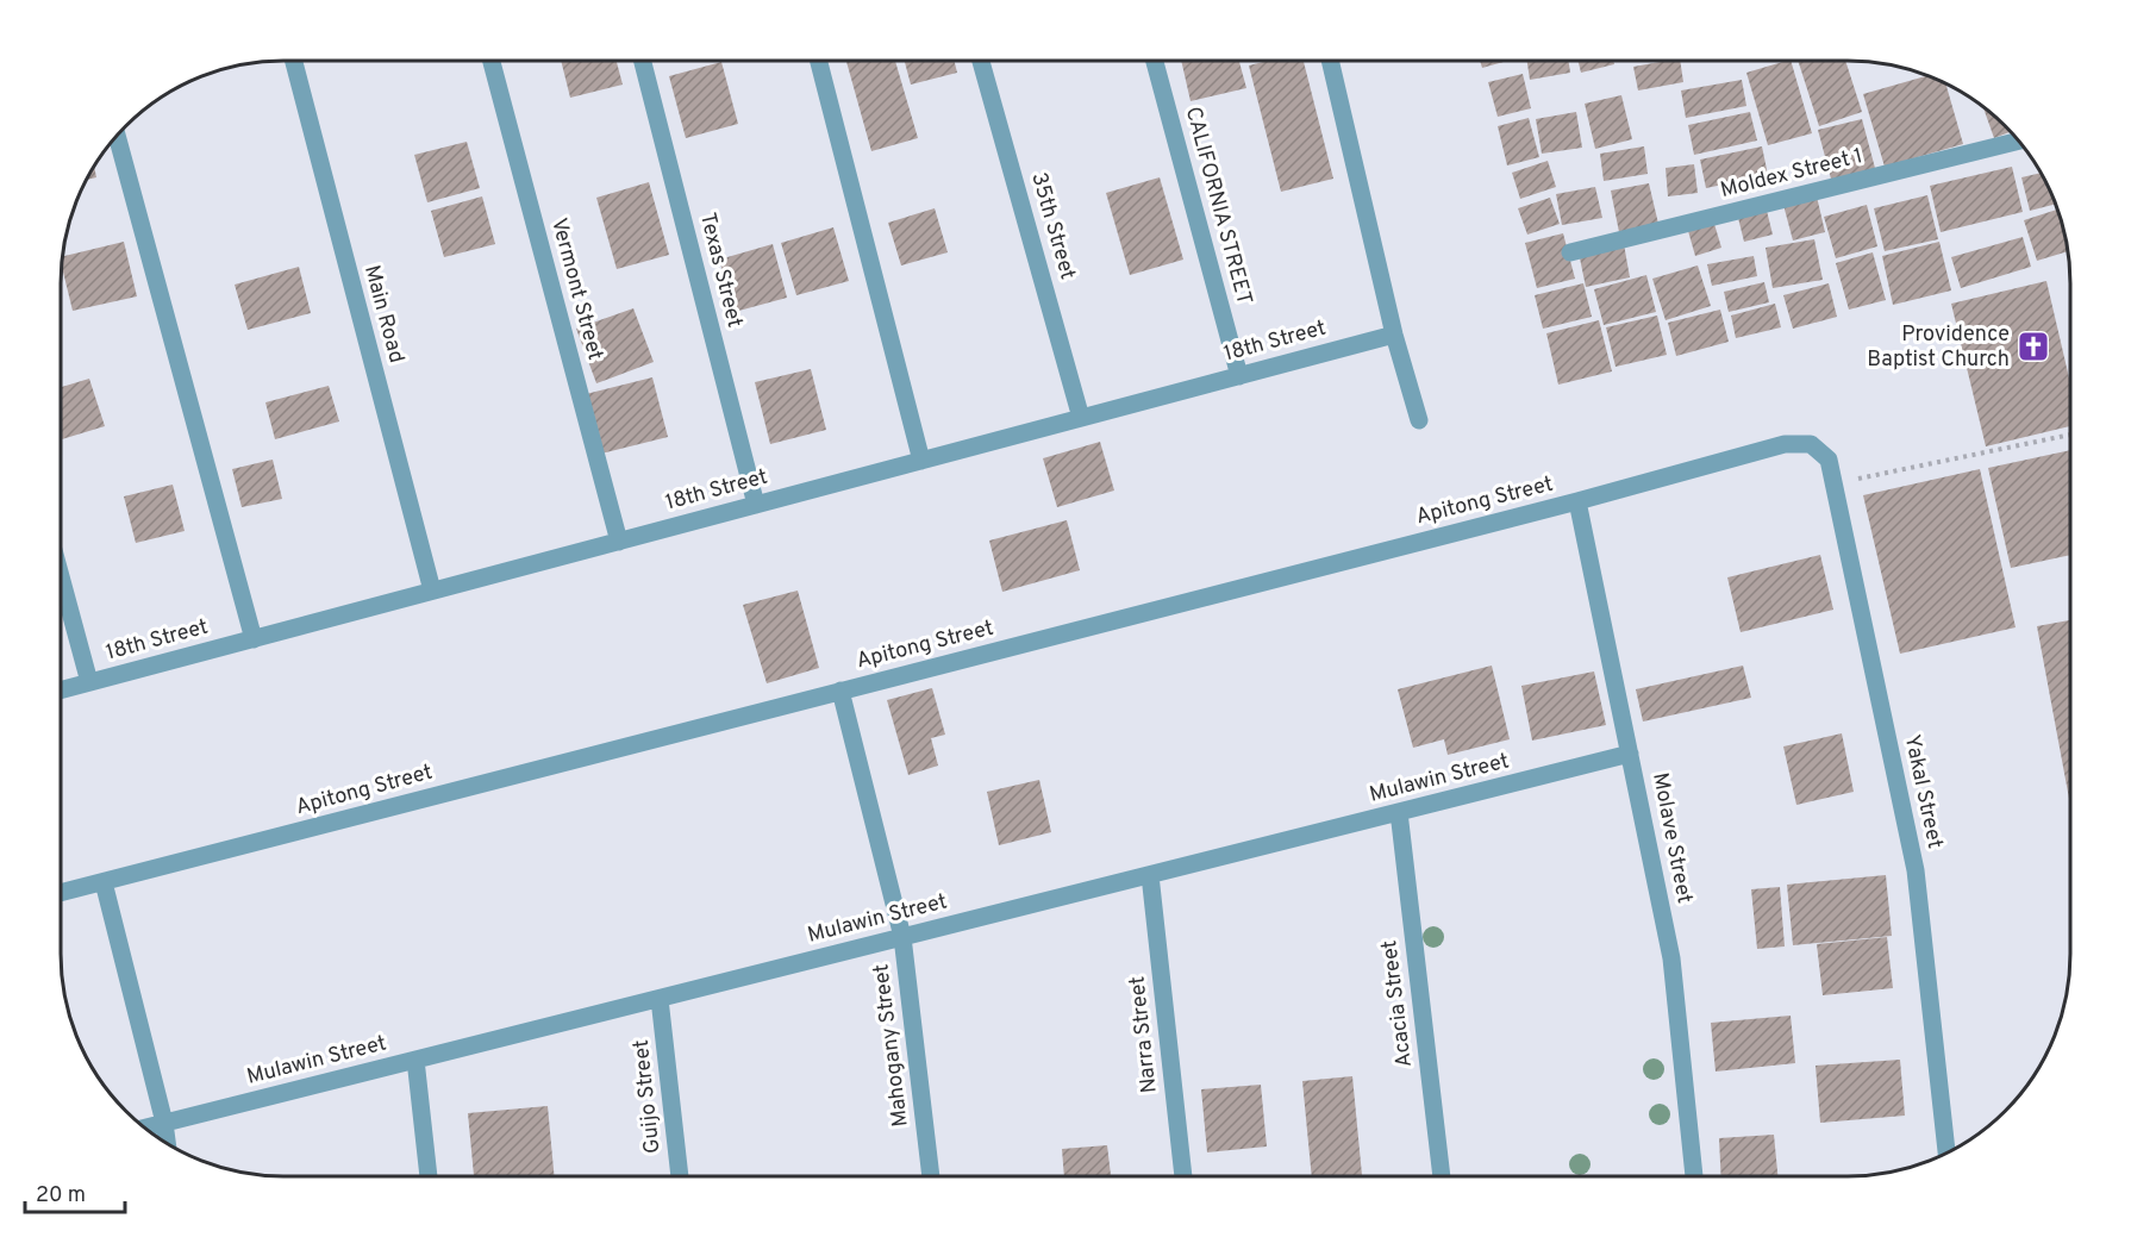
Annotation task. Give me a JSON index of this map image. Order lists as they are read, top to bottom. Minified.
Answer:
{"streets":{"street":["Moldex Street 1","CALIFORNIA STREET","35th Street","Texas Street","Vermont Street","Main Road","18th Street","Apitong Street","Mulawin Street","Yakal Street","Molave Street","Acacia Street","Narra Street","Mahogany Street","Guijo Street"]},"crossings":[["CALIFORNIA STREET","18th Street"],["35th Street","18th Street"],["Texas Street","18th Street"],["Vermont Street","18th Street"],["Main Road","18th Street"],["Apitong Street","Yakal Street"],["Apitong Street","Molave Street"],["Apitong Street","Mahogany Street"],["Mulawin Street","Molave Street"],["Mulawin Street","Acacia Street"],["Mulawin Street","Narra Street"],["Mulawin Street","Mahogany Street"],["Mulawin Street","Guijo Street"]],"places":{"church":["Providence Baptist Church"]},"scale_bar":"20 m"}
